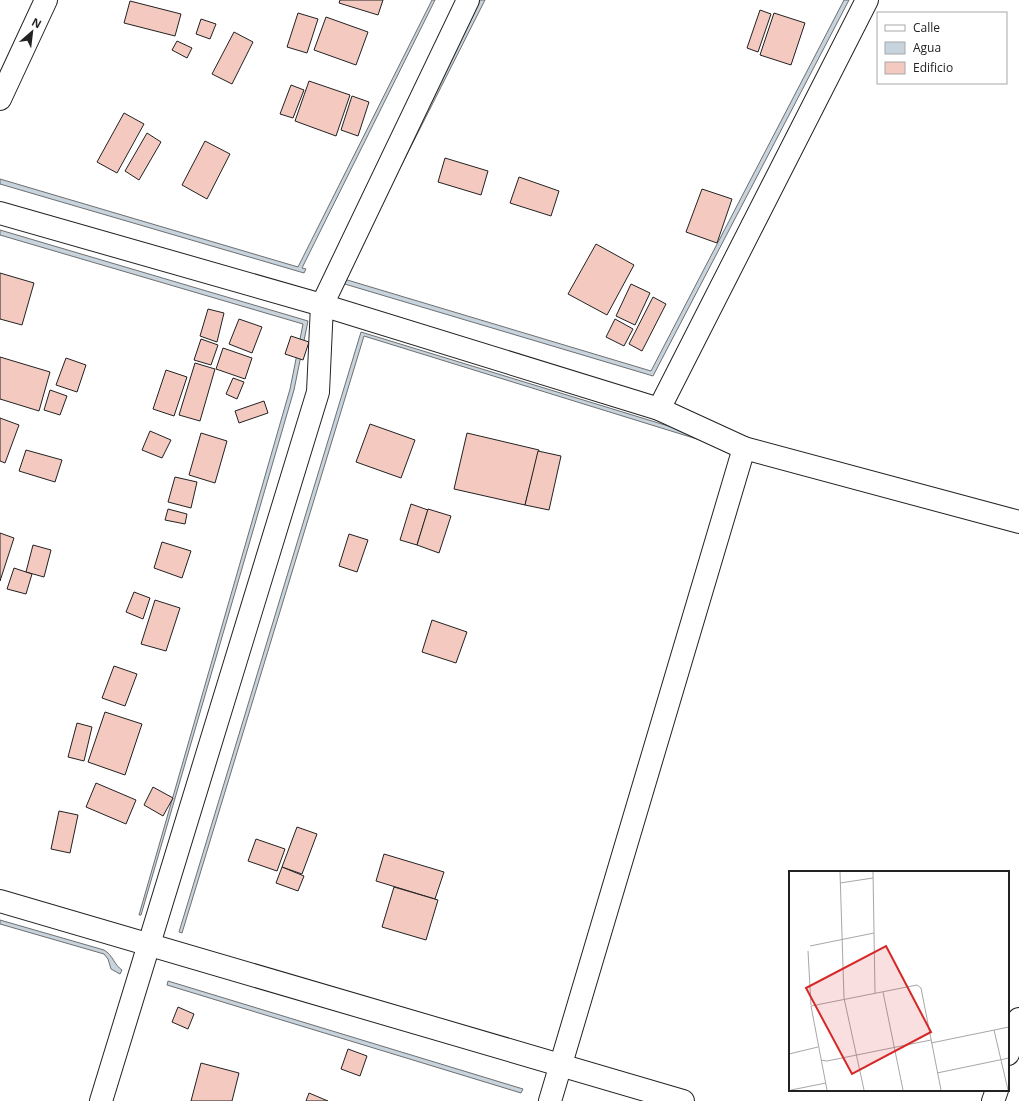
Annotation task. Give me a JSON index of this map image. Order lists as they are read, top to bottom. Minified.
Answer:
{"legend":["Calle","Agua","Edificio"],"north":"top right"}
